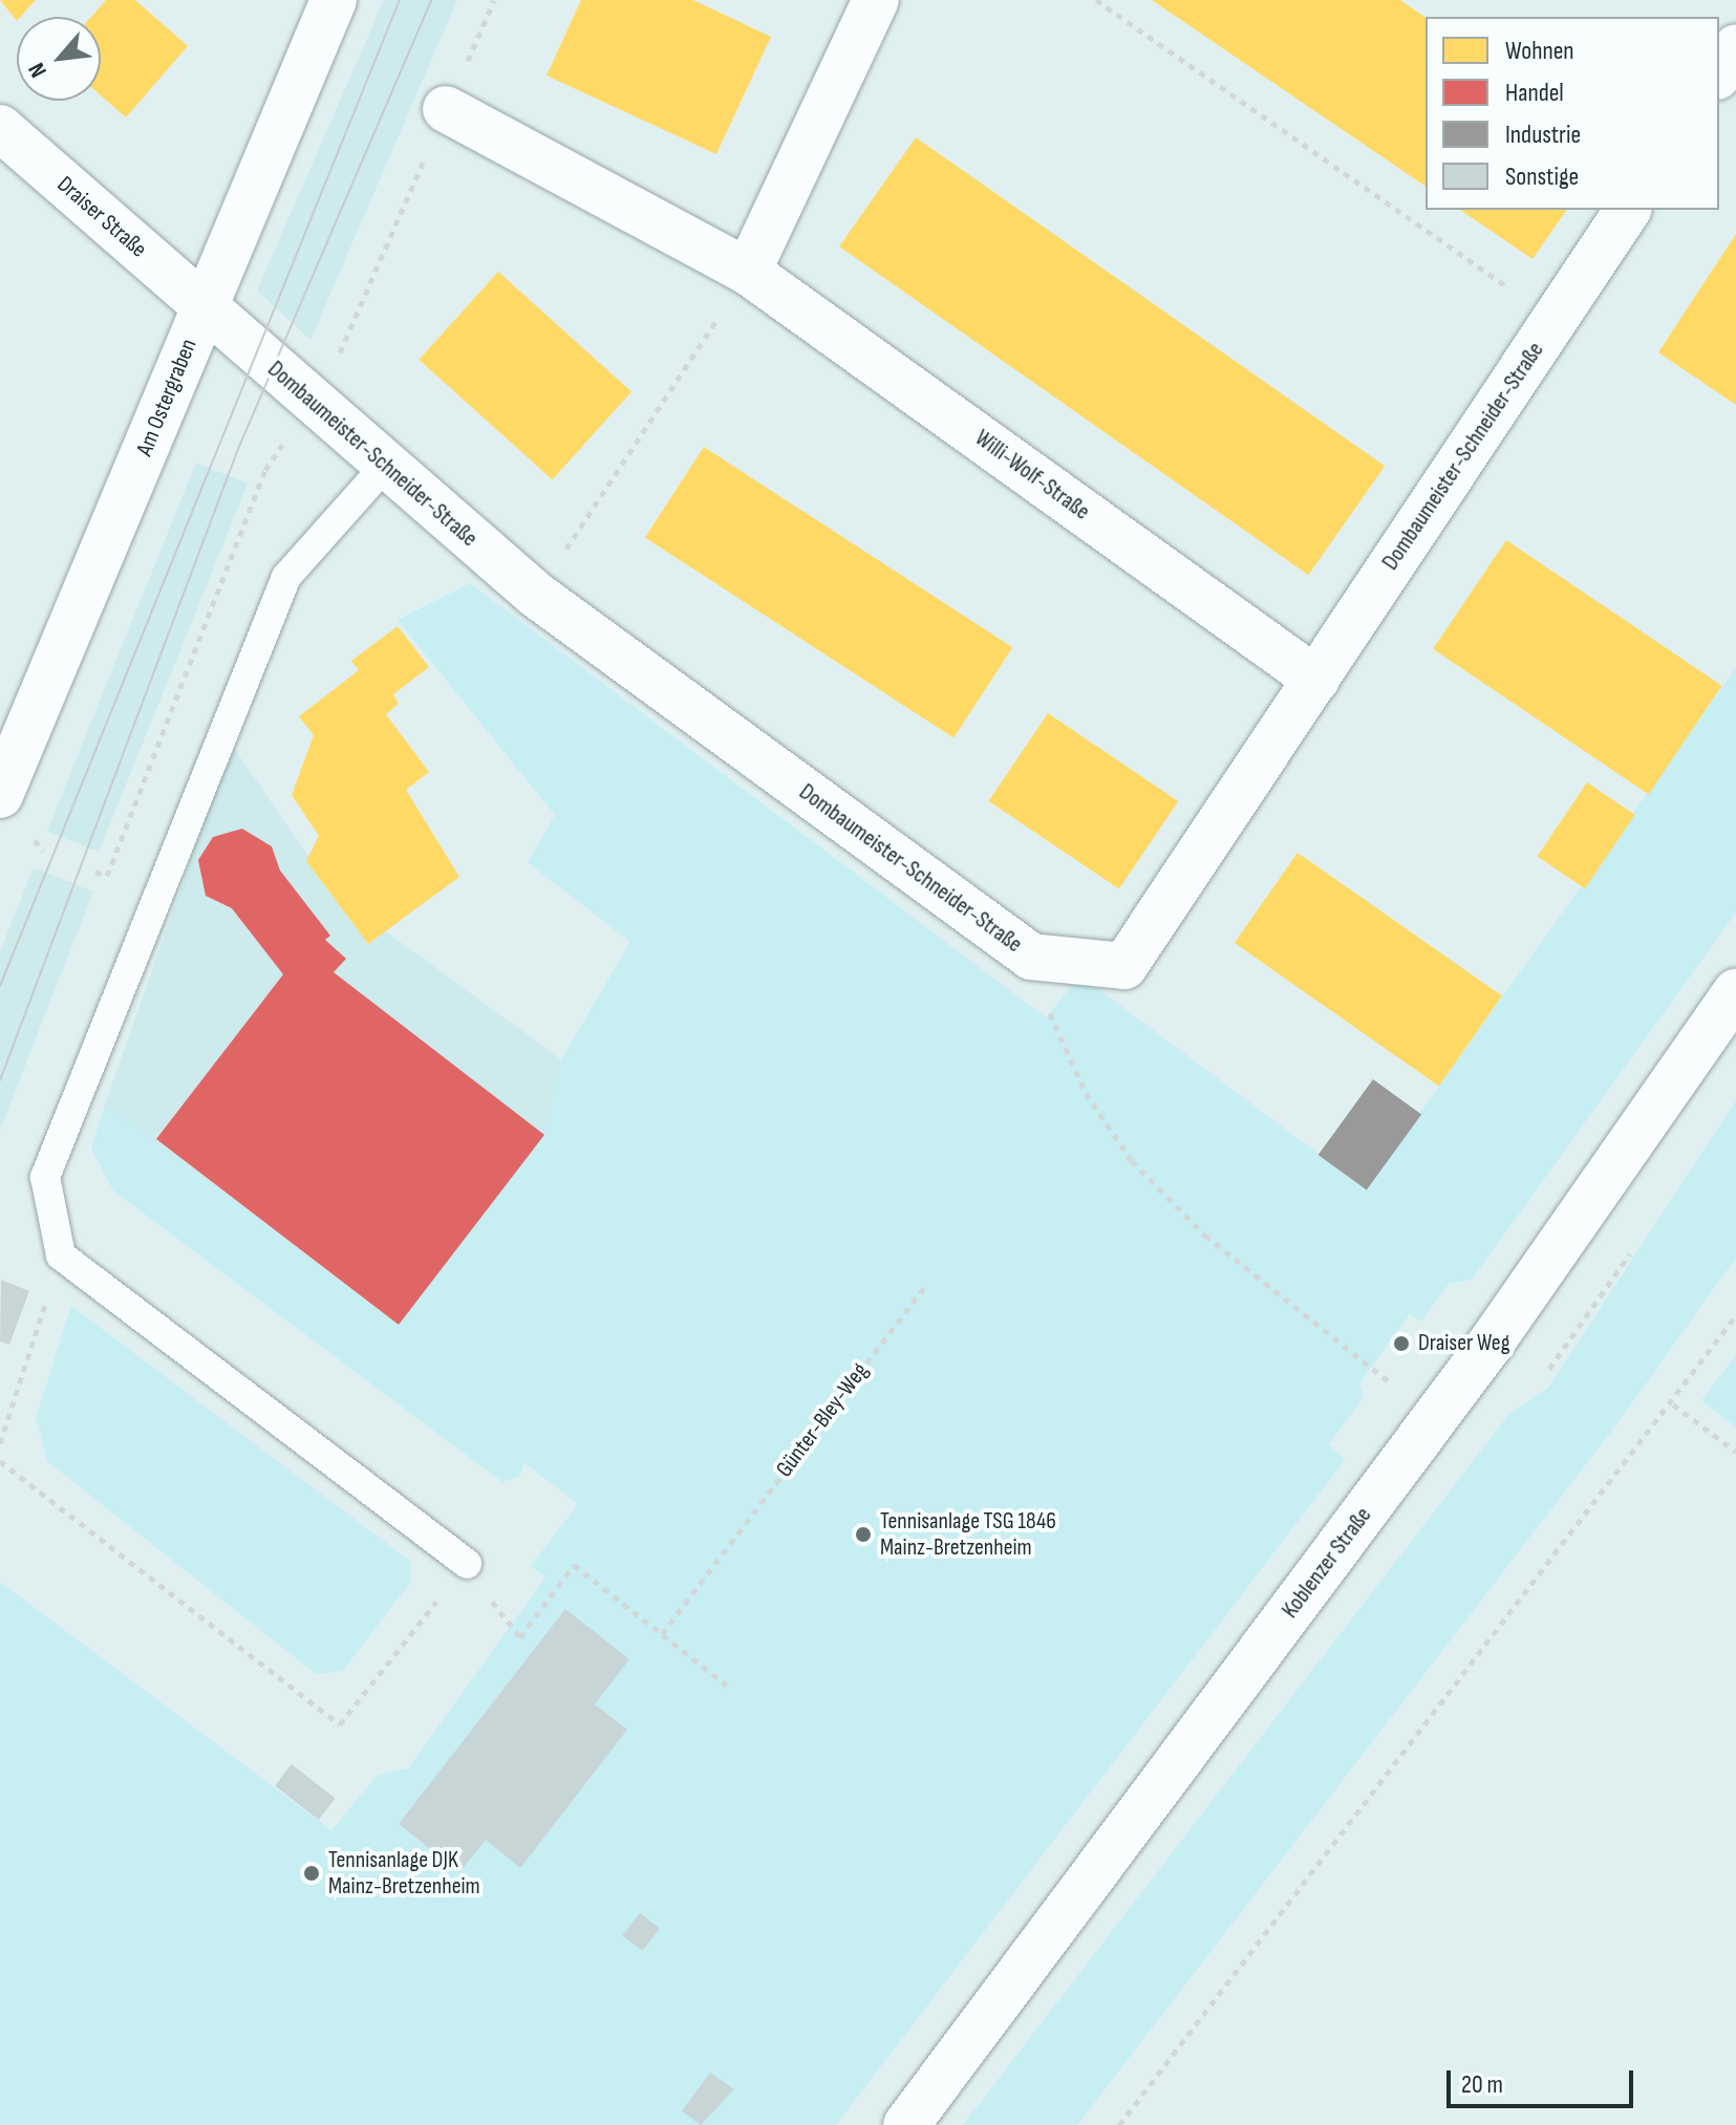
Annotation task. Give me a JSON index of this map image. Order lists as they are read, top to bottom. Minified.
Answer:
{"streets":{"street":["Draiser Straße","Am Ostergraben","Dombaumeister-Schneider-Straße","Willi-Wolf-Straße","Koblenzer Straße"],"path":["Günter-Bley-Weg"]},"crossings":[["Draiser Straße","Am Ostergraben"],["Draiser Straße","Dombaumeister-Schneider-Straße"],["Am Ostergraben","Dombaumeister-Schneider-Straße"],["Dombaumeister-Schneider-Straße","Willi-Wolf-Straße"]],"places":["Draiser Weg","Tennisanlage TSG 1846 Mainz-Bretzenheim","Tennisanlage DJK Mainz-Bretzenheim"],"legend":["Wohnen","Handel","Industrie","Sonstige"],"scale_bar":"20 m","north":"bottom left"}
